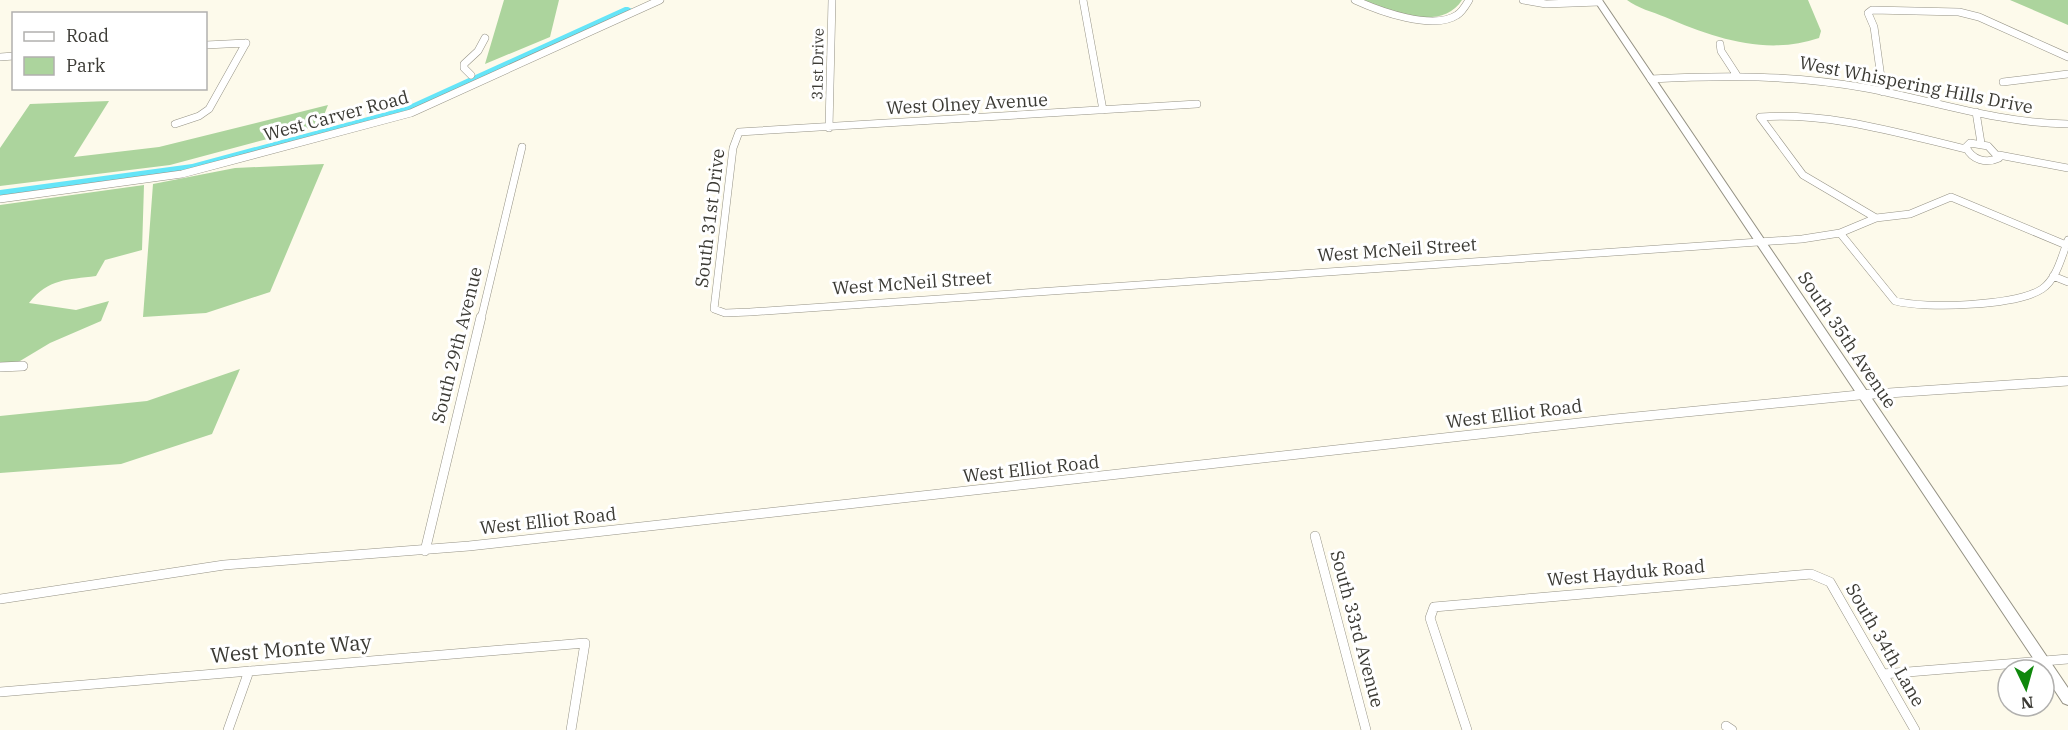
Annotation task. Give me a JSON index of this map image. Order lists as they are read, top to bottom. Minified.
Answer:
{"streets":{"street":["31st Drive","West Whispering Hills Drive","West Olney Avenue","West Carver Road","South 31st Drive","West McNeil Street","South 35th Avenue","South 29th Avenue","West Elliot Road","West Hayduk Road","South 33rd Avenue","South 34th Lane","West Monte Way"]},"crossings":[["31st Drive","West Olney Avenue"],["West Whispering Hills Drive","South 35th Avenue"],["West Olney Avenue","South 31st Drive"],["South 31st Drive","West McNeil Street"],["West McNeil Street","South 35th Avenue"],["South 35th Avenue","West Elliot Road"],["South 29th Avenue","West Elliot Road"],["West Hayduk Road","South 34th Lane"]],"legend":["Road","Park"],"north":"bottom"}
